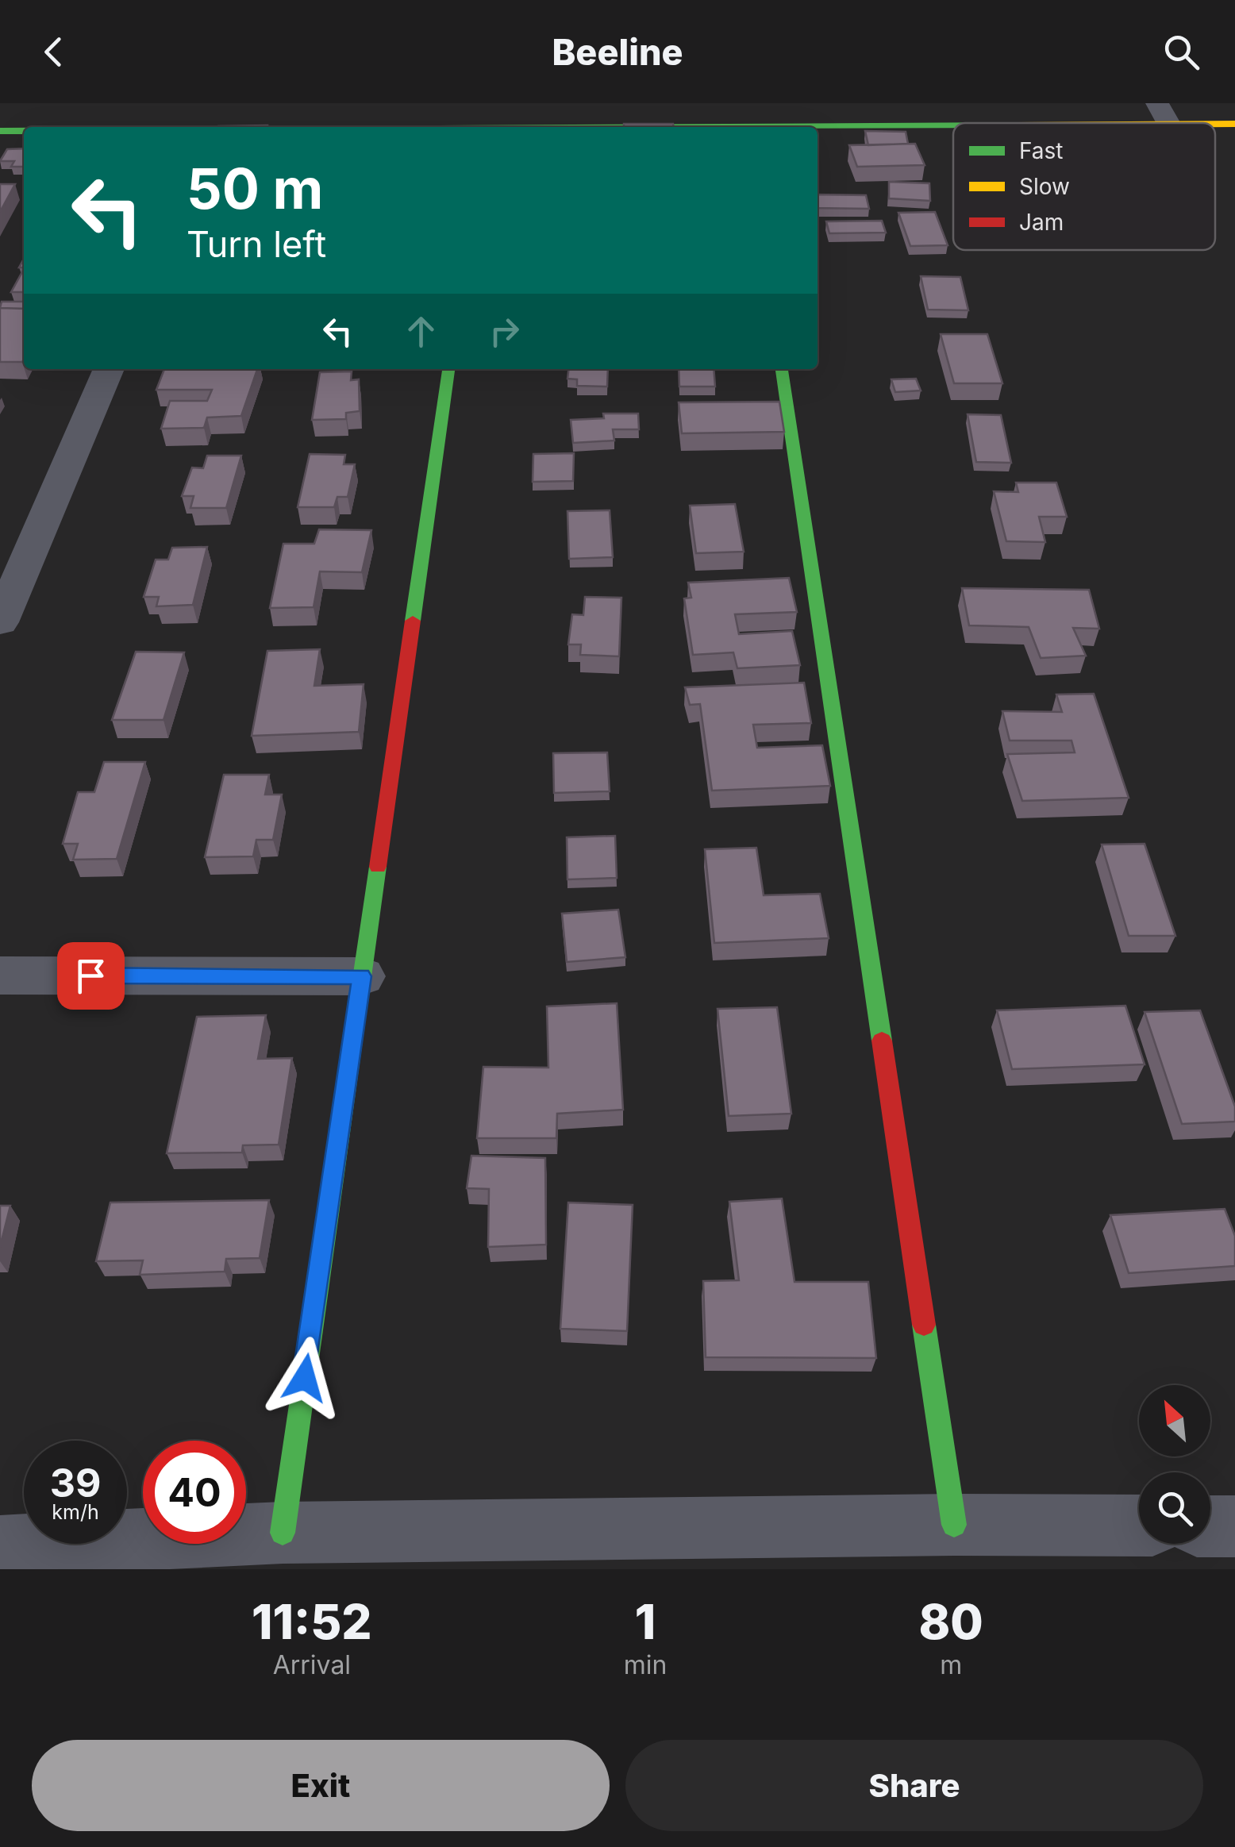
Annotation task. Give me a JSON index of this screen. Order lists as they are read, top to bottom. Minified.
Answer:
{"legend":["Fast","Slow","Jam"],"north":"top left","page":{"header":"Beeline","turn":["50 m","Turn left"],"speed":"39 km/h","limit":"40","eta":["11:52","Arrival","1","min","80","m"],"buttons":["Exit","Share"]}}
